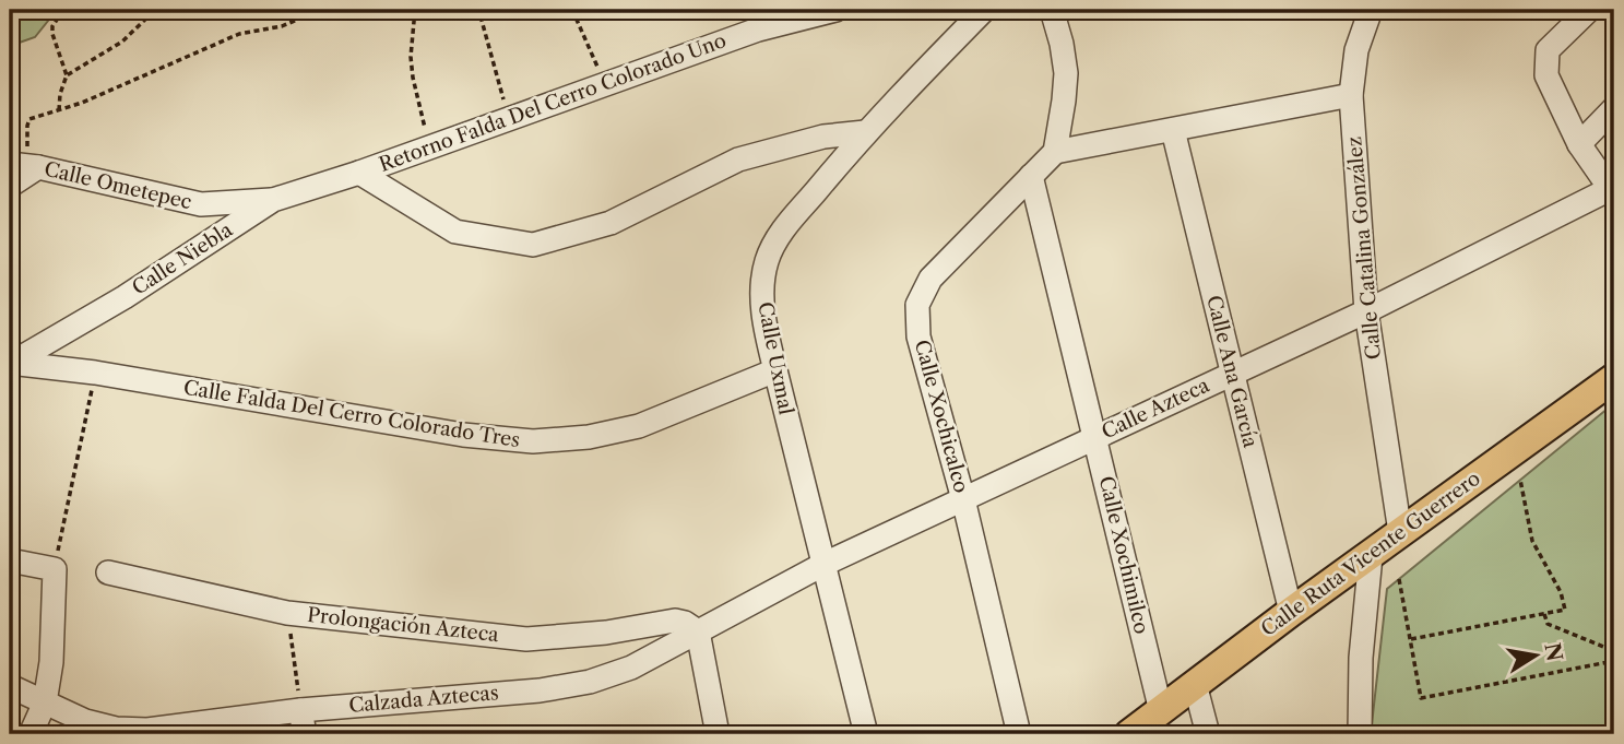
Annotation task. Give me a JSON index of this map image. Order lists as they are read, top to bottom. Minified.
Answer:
{"streets":{"main road":["Calle Ruta Vicente Guerrero"],"street":["Retorno Falda Del Cerro Colorado Uno","Calle Ometepec","Calle Catalina González","Calle Niebla","Calle Uxmal","Calle Ana García","Calle Azteca","Calle Falda Del Cerro Colorado Tres","Calle Xochicalco","Calle Xochimilco","Prolongación Azteca","Calzada Aztecas"]},"crossings":[["Retorno Falda Del Cerro Colorado Uno","Calle Niebla"],["Calle Ometepec","Calle Niebla"],["Calle Catalina González","Calle Azteca"],["Calle Catalina González","Calle Ruta Vicente Guerrero"],["Calle Niebla","Calle Falda Del Cerro Colorado Tres"],["Calle Uxmal","Calle Azteca"],["Calle Uxmal","Calle Falda Del Cerro Colorado Tres"],["Calle Ana García","Calle Azteca"],["Calle Ana García","Calle Ruta Vicente Guerrero"],["Calle Azteca","Calle Xochicalco"],["Calle Azteca","Calle Xochimilco"],["Calle Azteca","Prolongación Azteca"],["Calle Azteca","Calzada Aztecas"],["Calle Xochicalco","Calle Xochimilco"],["Calle Ruta Vicente Guerrero","Calle Xochimilco"],["Prolongación Azteca","Calzada Aztecas"]],"north":"right"}
